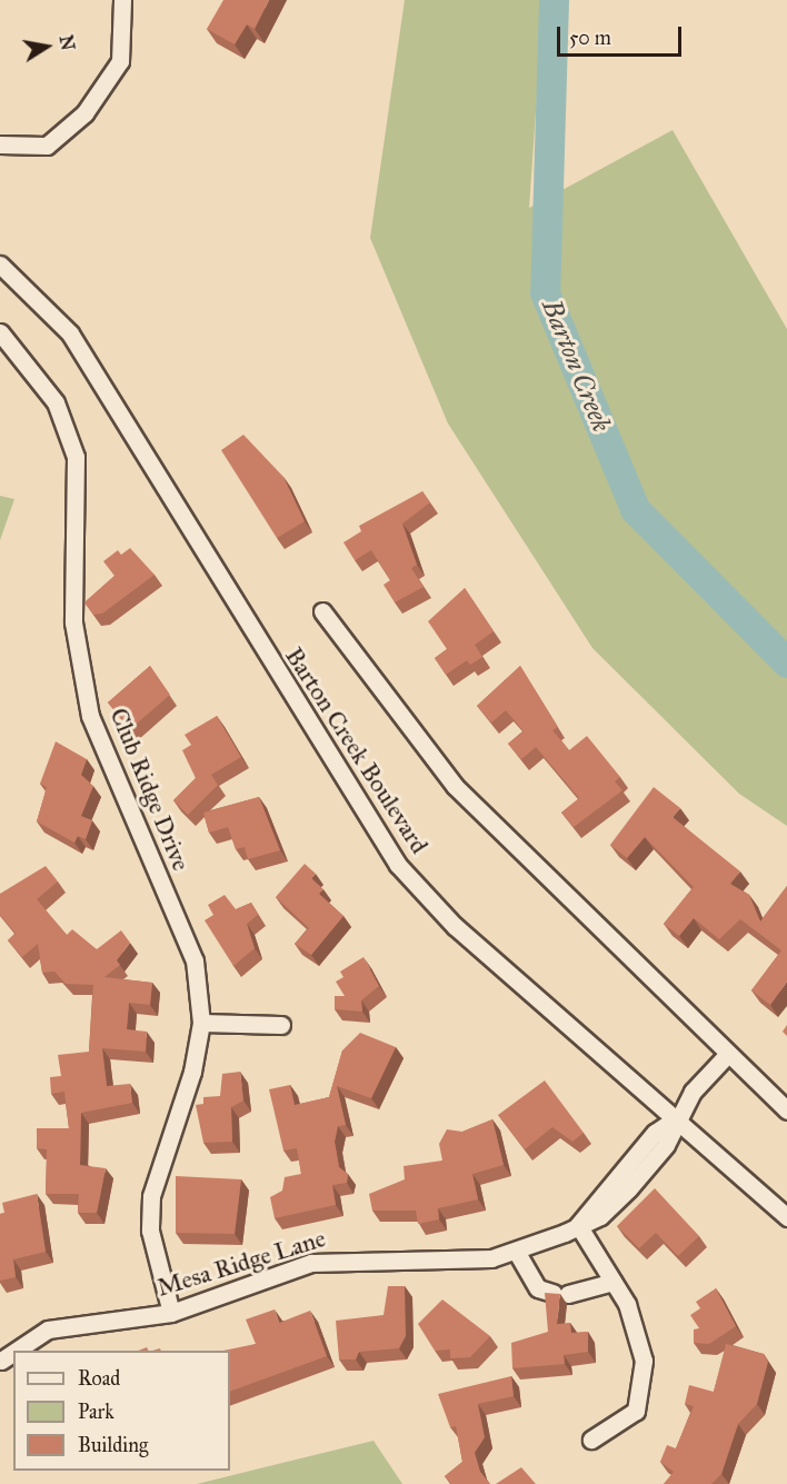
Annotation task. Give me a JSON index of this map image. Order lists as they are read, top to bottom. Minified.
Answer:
{"streets":{"street":["Barton Creek Boulevard","Club Ridge Drive","Mesa Ridge Lane"]},"crossings":[["Barton Creek Boulevard","Mesa Ridge Lane"],["Club Ridge Drive","Mesa Ridge Lane"]],"water":["Barton Creek"],"legend":["Road","Park","Building"],"scale_bar":"50 m","north":"right"}
